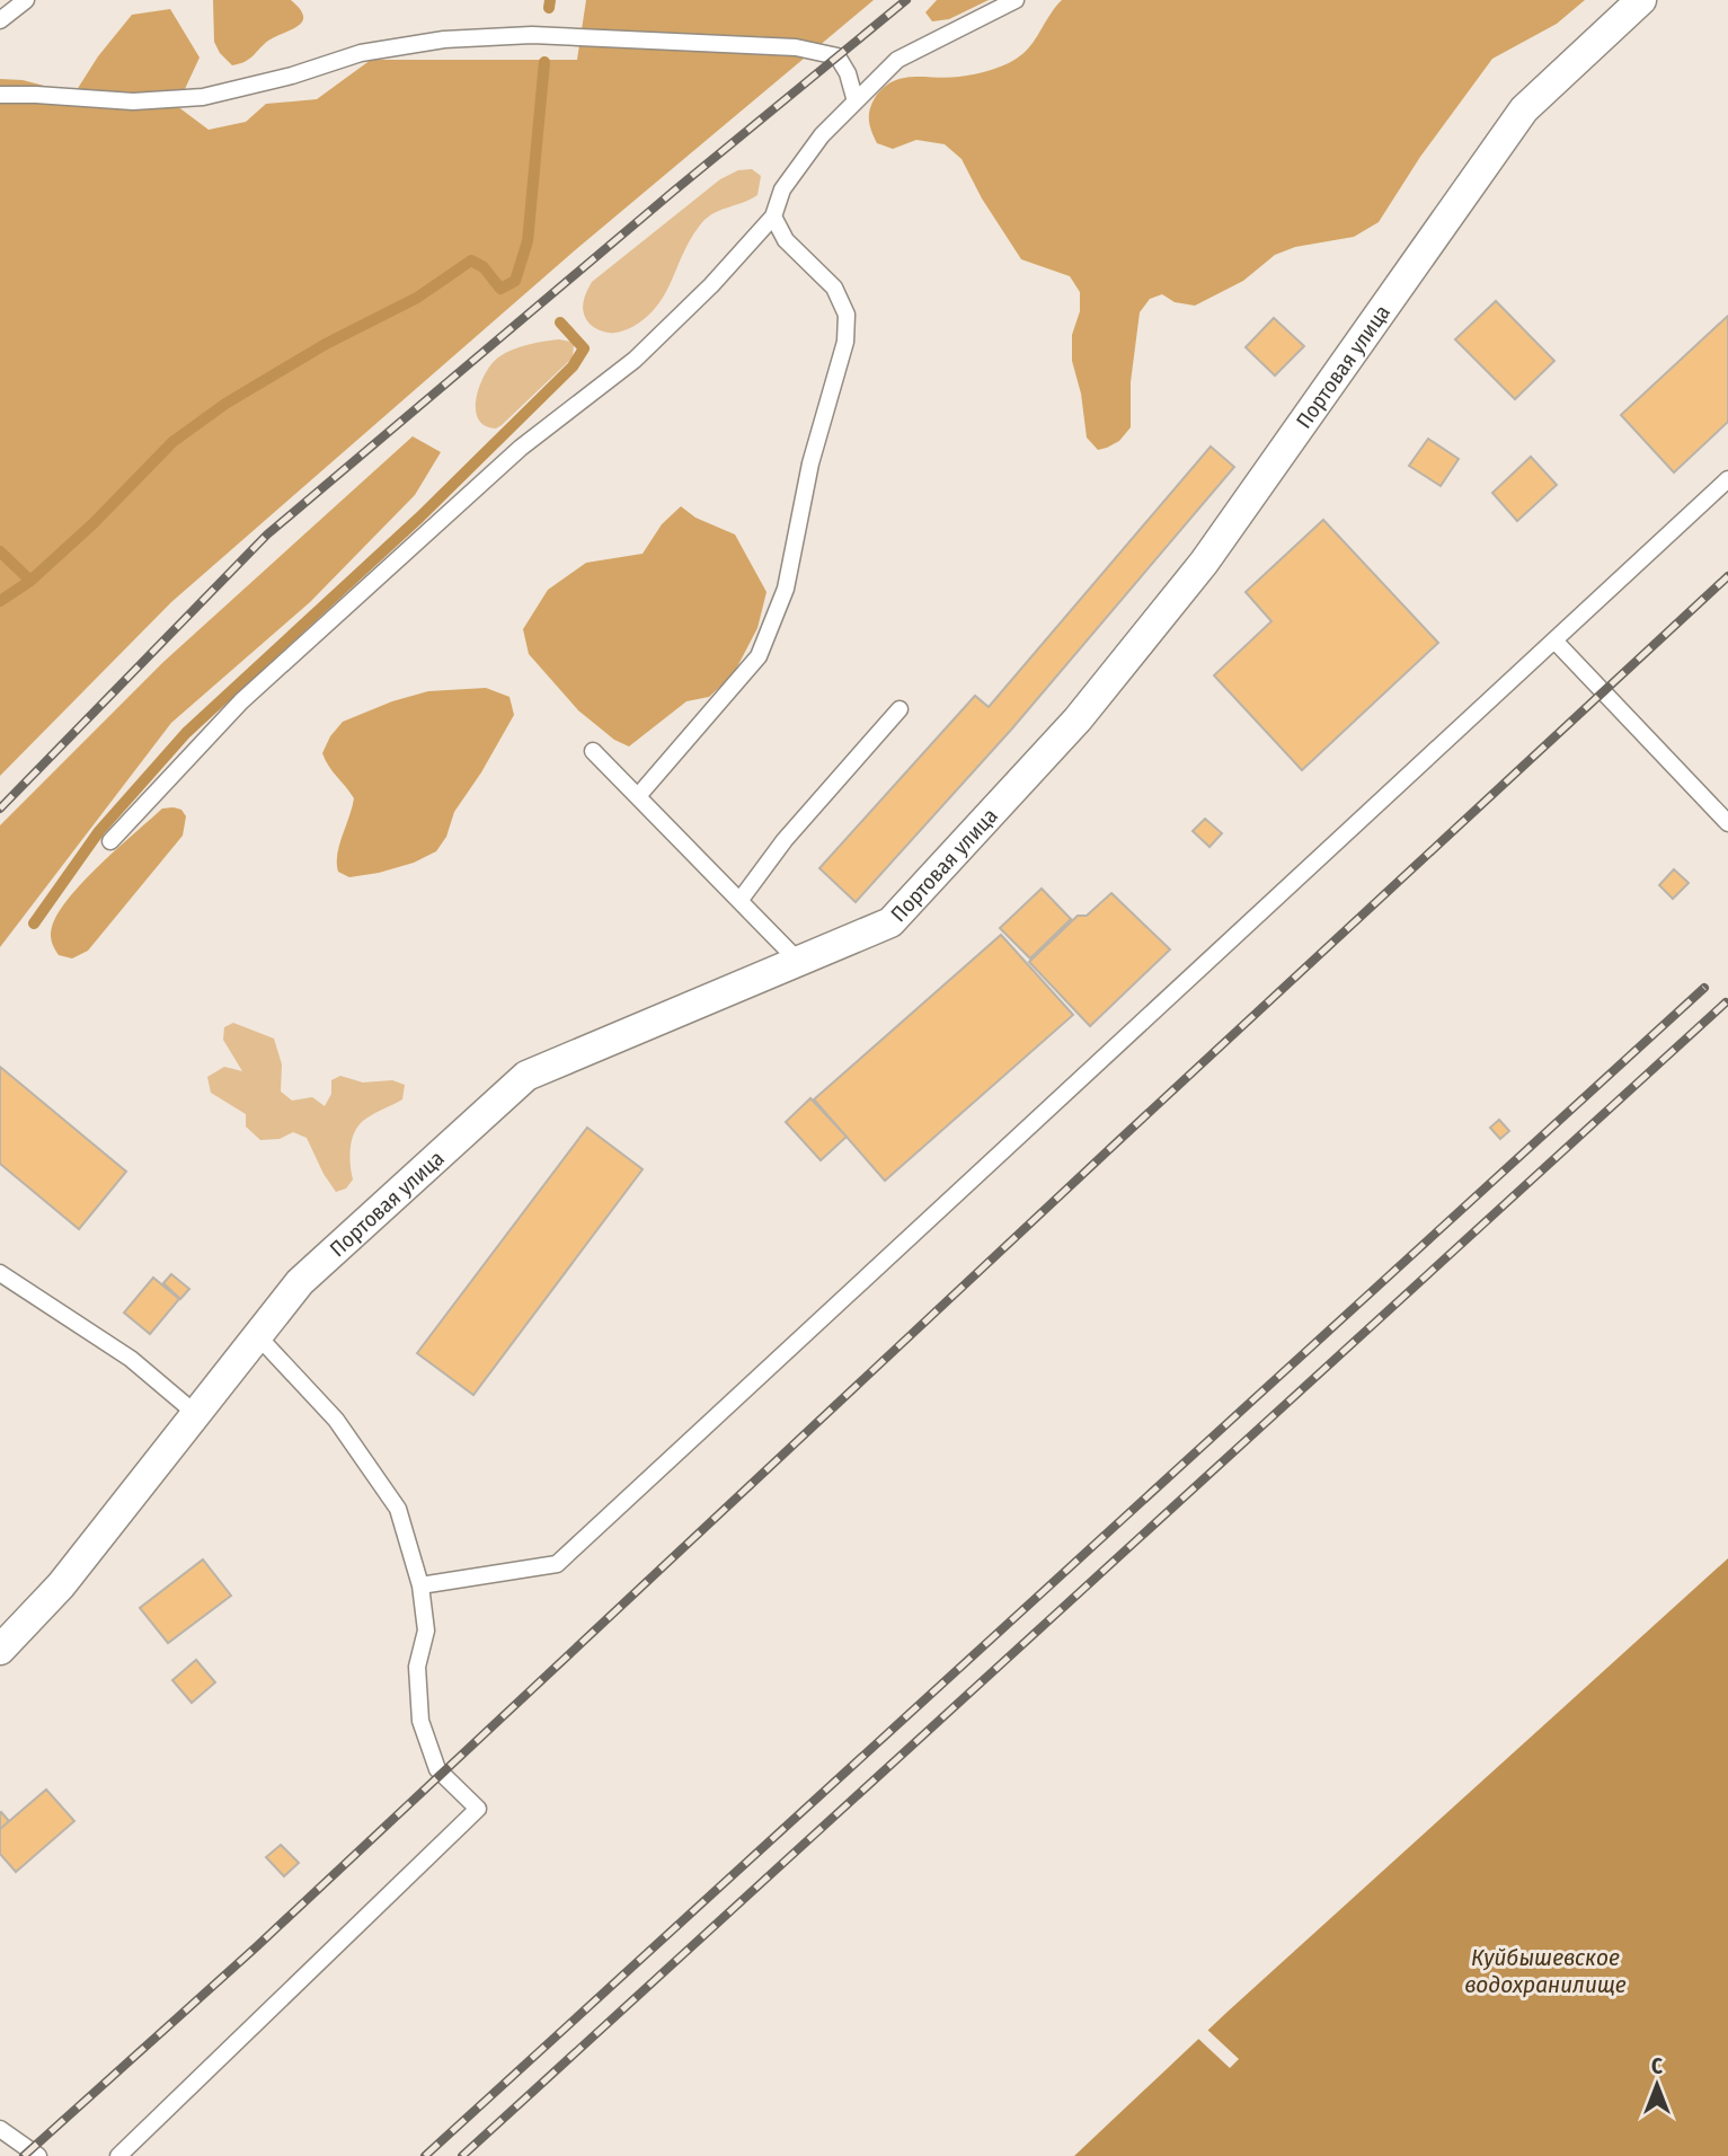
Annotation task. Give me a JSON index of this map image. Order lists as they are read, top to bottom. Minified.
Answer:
{"streets":{"street":["Портовая улица"]},"water":["Куйбышевское водохранилище"],"north":"top"}
